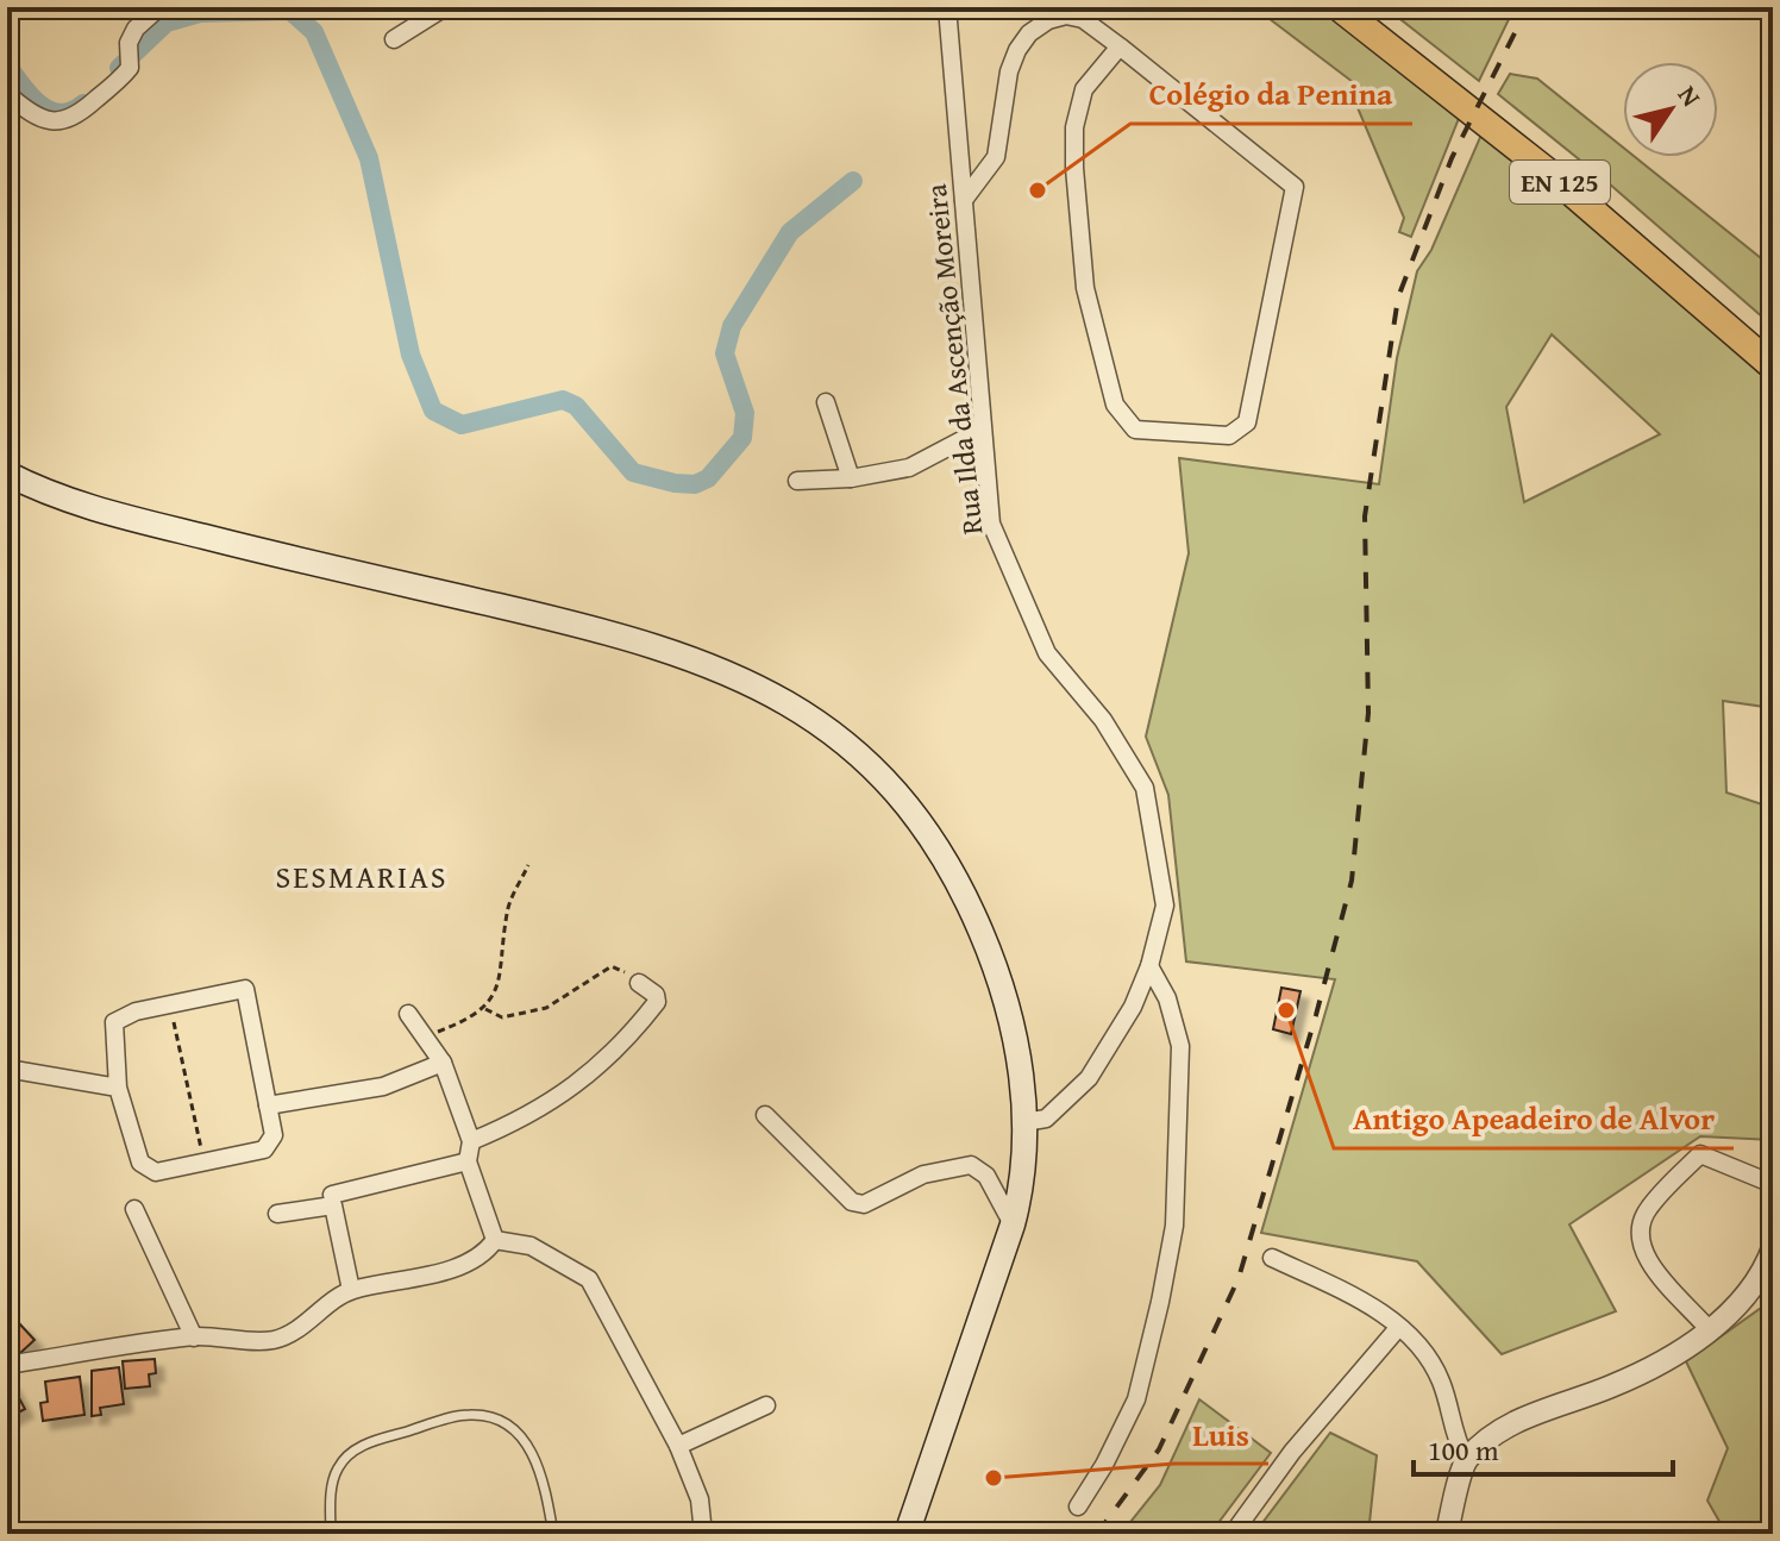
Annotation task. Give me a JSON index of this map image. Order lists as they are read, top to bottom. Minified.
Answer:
{"streets":{"main road":["EN 125"],"street":["Rua Ilda da Ascenção Moreira"]},"districts":["SESMARIAS"],"places":["Colégio da Penina","Antigo Apeadeiro de Alvor","Luis"],"scale_bar":"100 m","north":"top right"}
